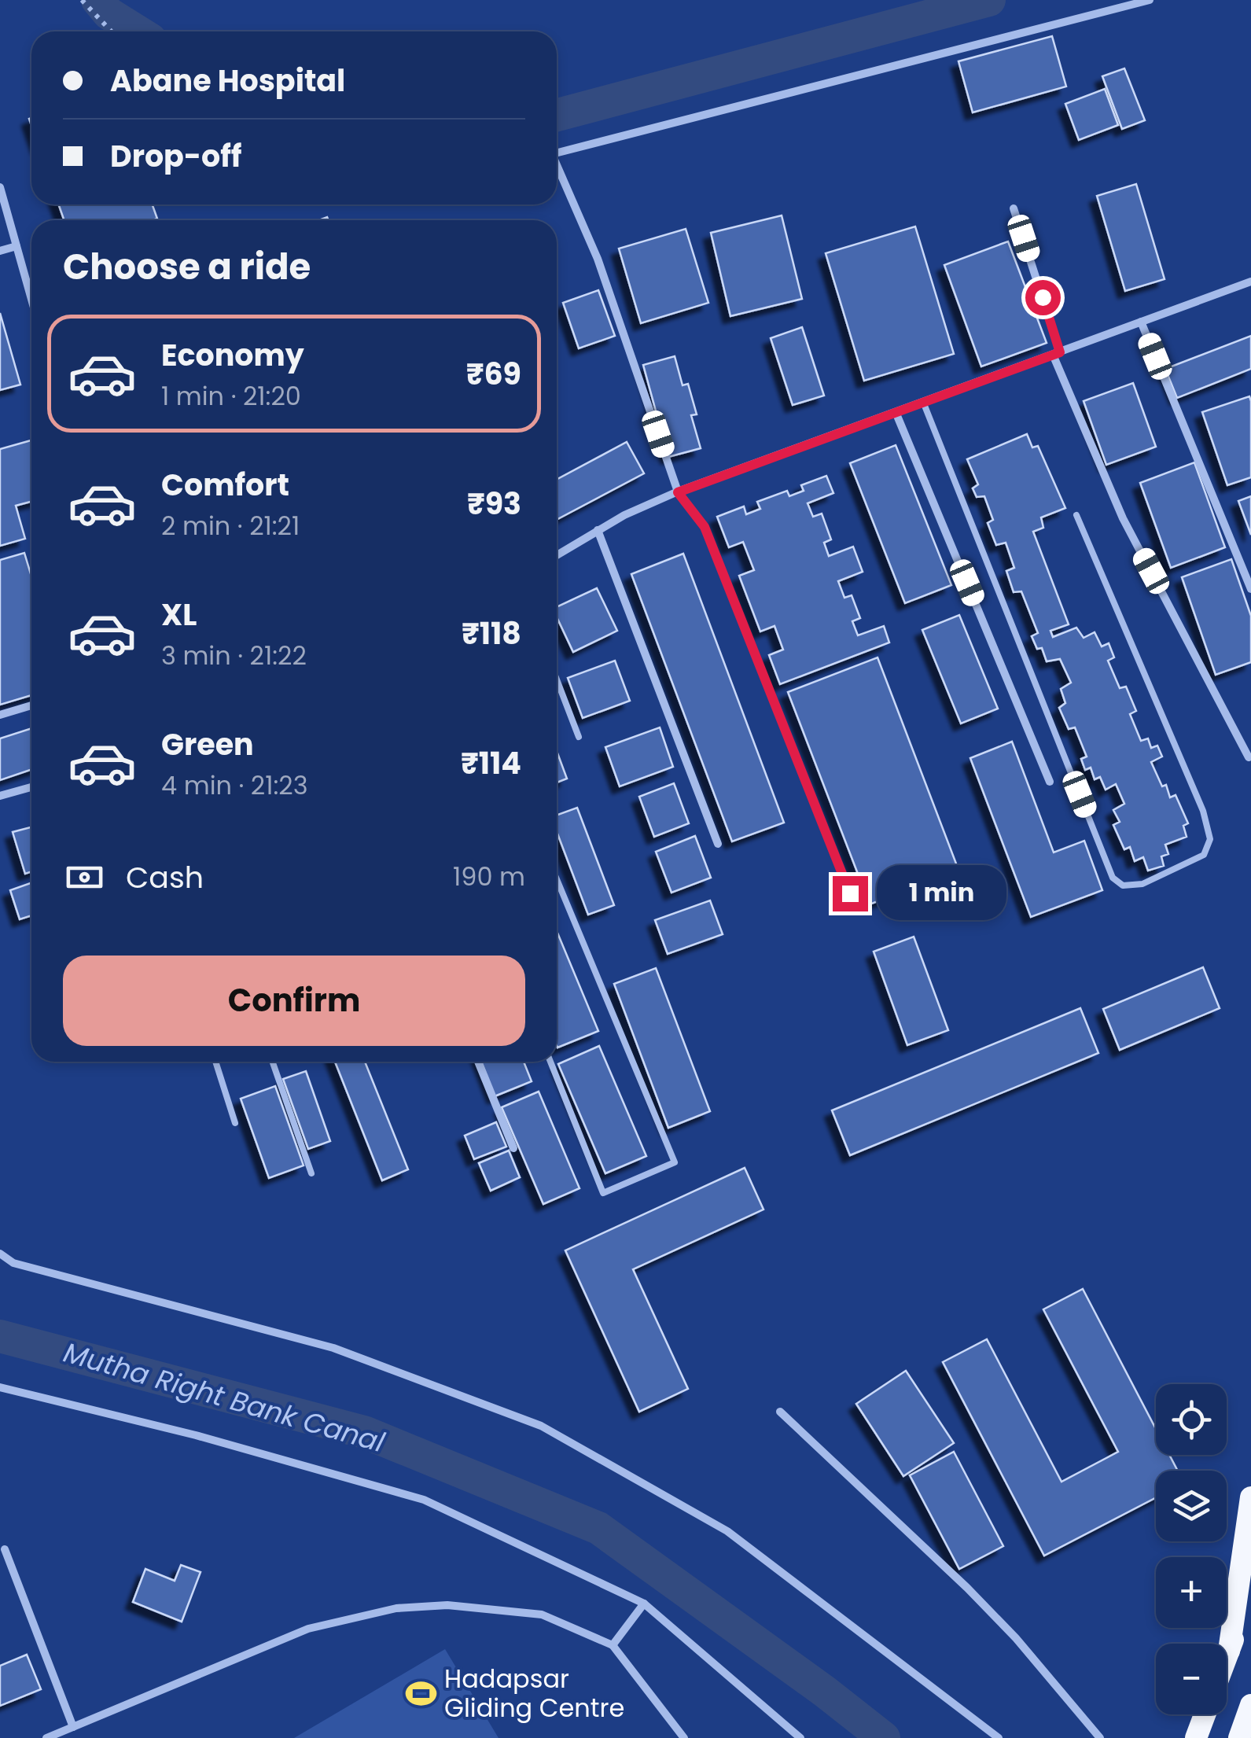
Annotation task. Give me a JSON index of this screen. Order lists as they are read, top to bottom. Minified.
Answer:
{"water":["Mutha Right Bank Canal"],"places":{"sports":["Hadapsar Gliding Centre"]},"page":{"banner":["Abane Hospital","Drop-off"],"heading":"Choose a ride","list":[{"name":"Economy","note":"1 min · 21:20","value":"₹69"},{"name":"Comfort","note":"2 min · 21:21","value":"₹93"},{"name":"XL","note":"3 min · 21:22","value":"₹118"},{"name":"Green","note":"4 min · 21:23","value":"₹114"}],"pay":["Cash","190 m"],"bubble":"1 min","buttons":"Confirm","map_buttons":["+","−"]}}
